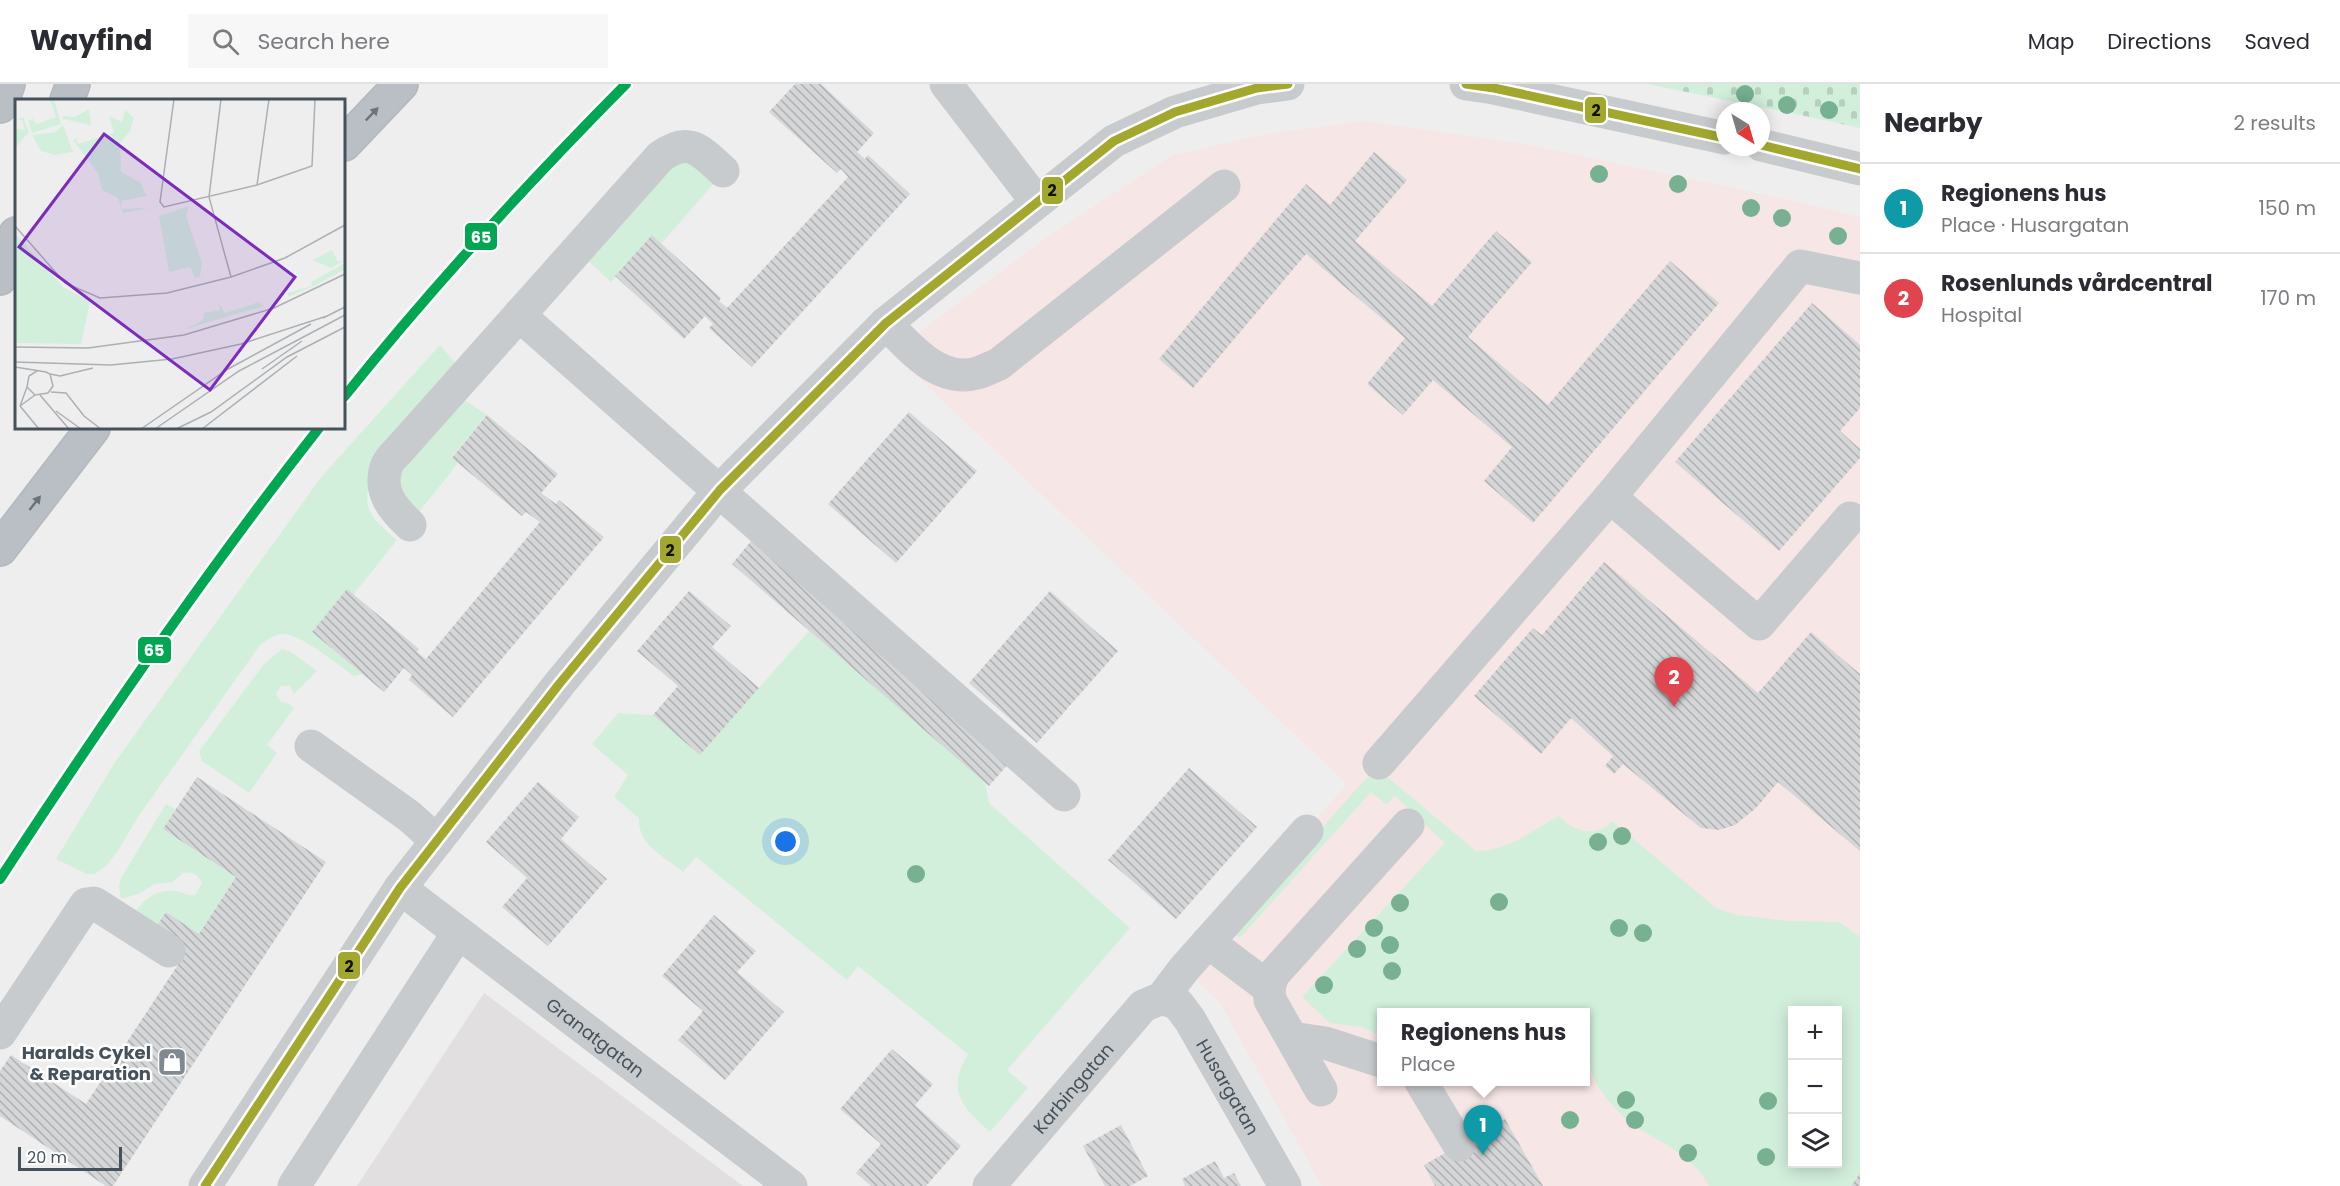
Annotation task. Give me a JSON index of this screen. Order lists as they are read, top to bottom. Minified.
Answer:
{"streets":{"street":["Granatgatan","Husargatan","Karbingatan"]},"crossings":[["Husargatan","Karbingatan"]],"places":{"shop":["Haralds Cykel & Reparation"]},"lines":["transit line 65","transit line 2"],"scale_bar":"20 m","north":"bottom right","page":{"header":"Wayfind","search":"Search here","nav":["Map","Directions","Saved"],"heading":["Nearby","2 results"],"list":[{"mark":"1","name":"Regionens hus","note":"Place · Husargatan","value":"150 m"},{"mark":"2","name":"Rosenlunds vårdcentral","note":"Hospital","value":"170 m"}],"pins":["2","1"],"map_buttons":["+","−"],"popup":["Regionens hus","Place"],"scale":"20 m"}}
